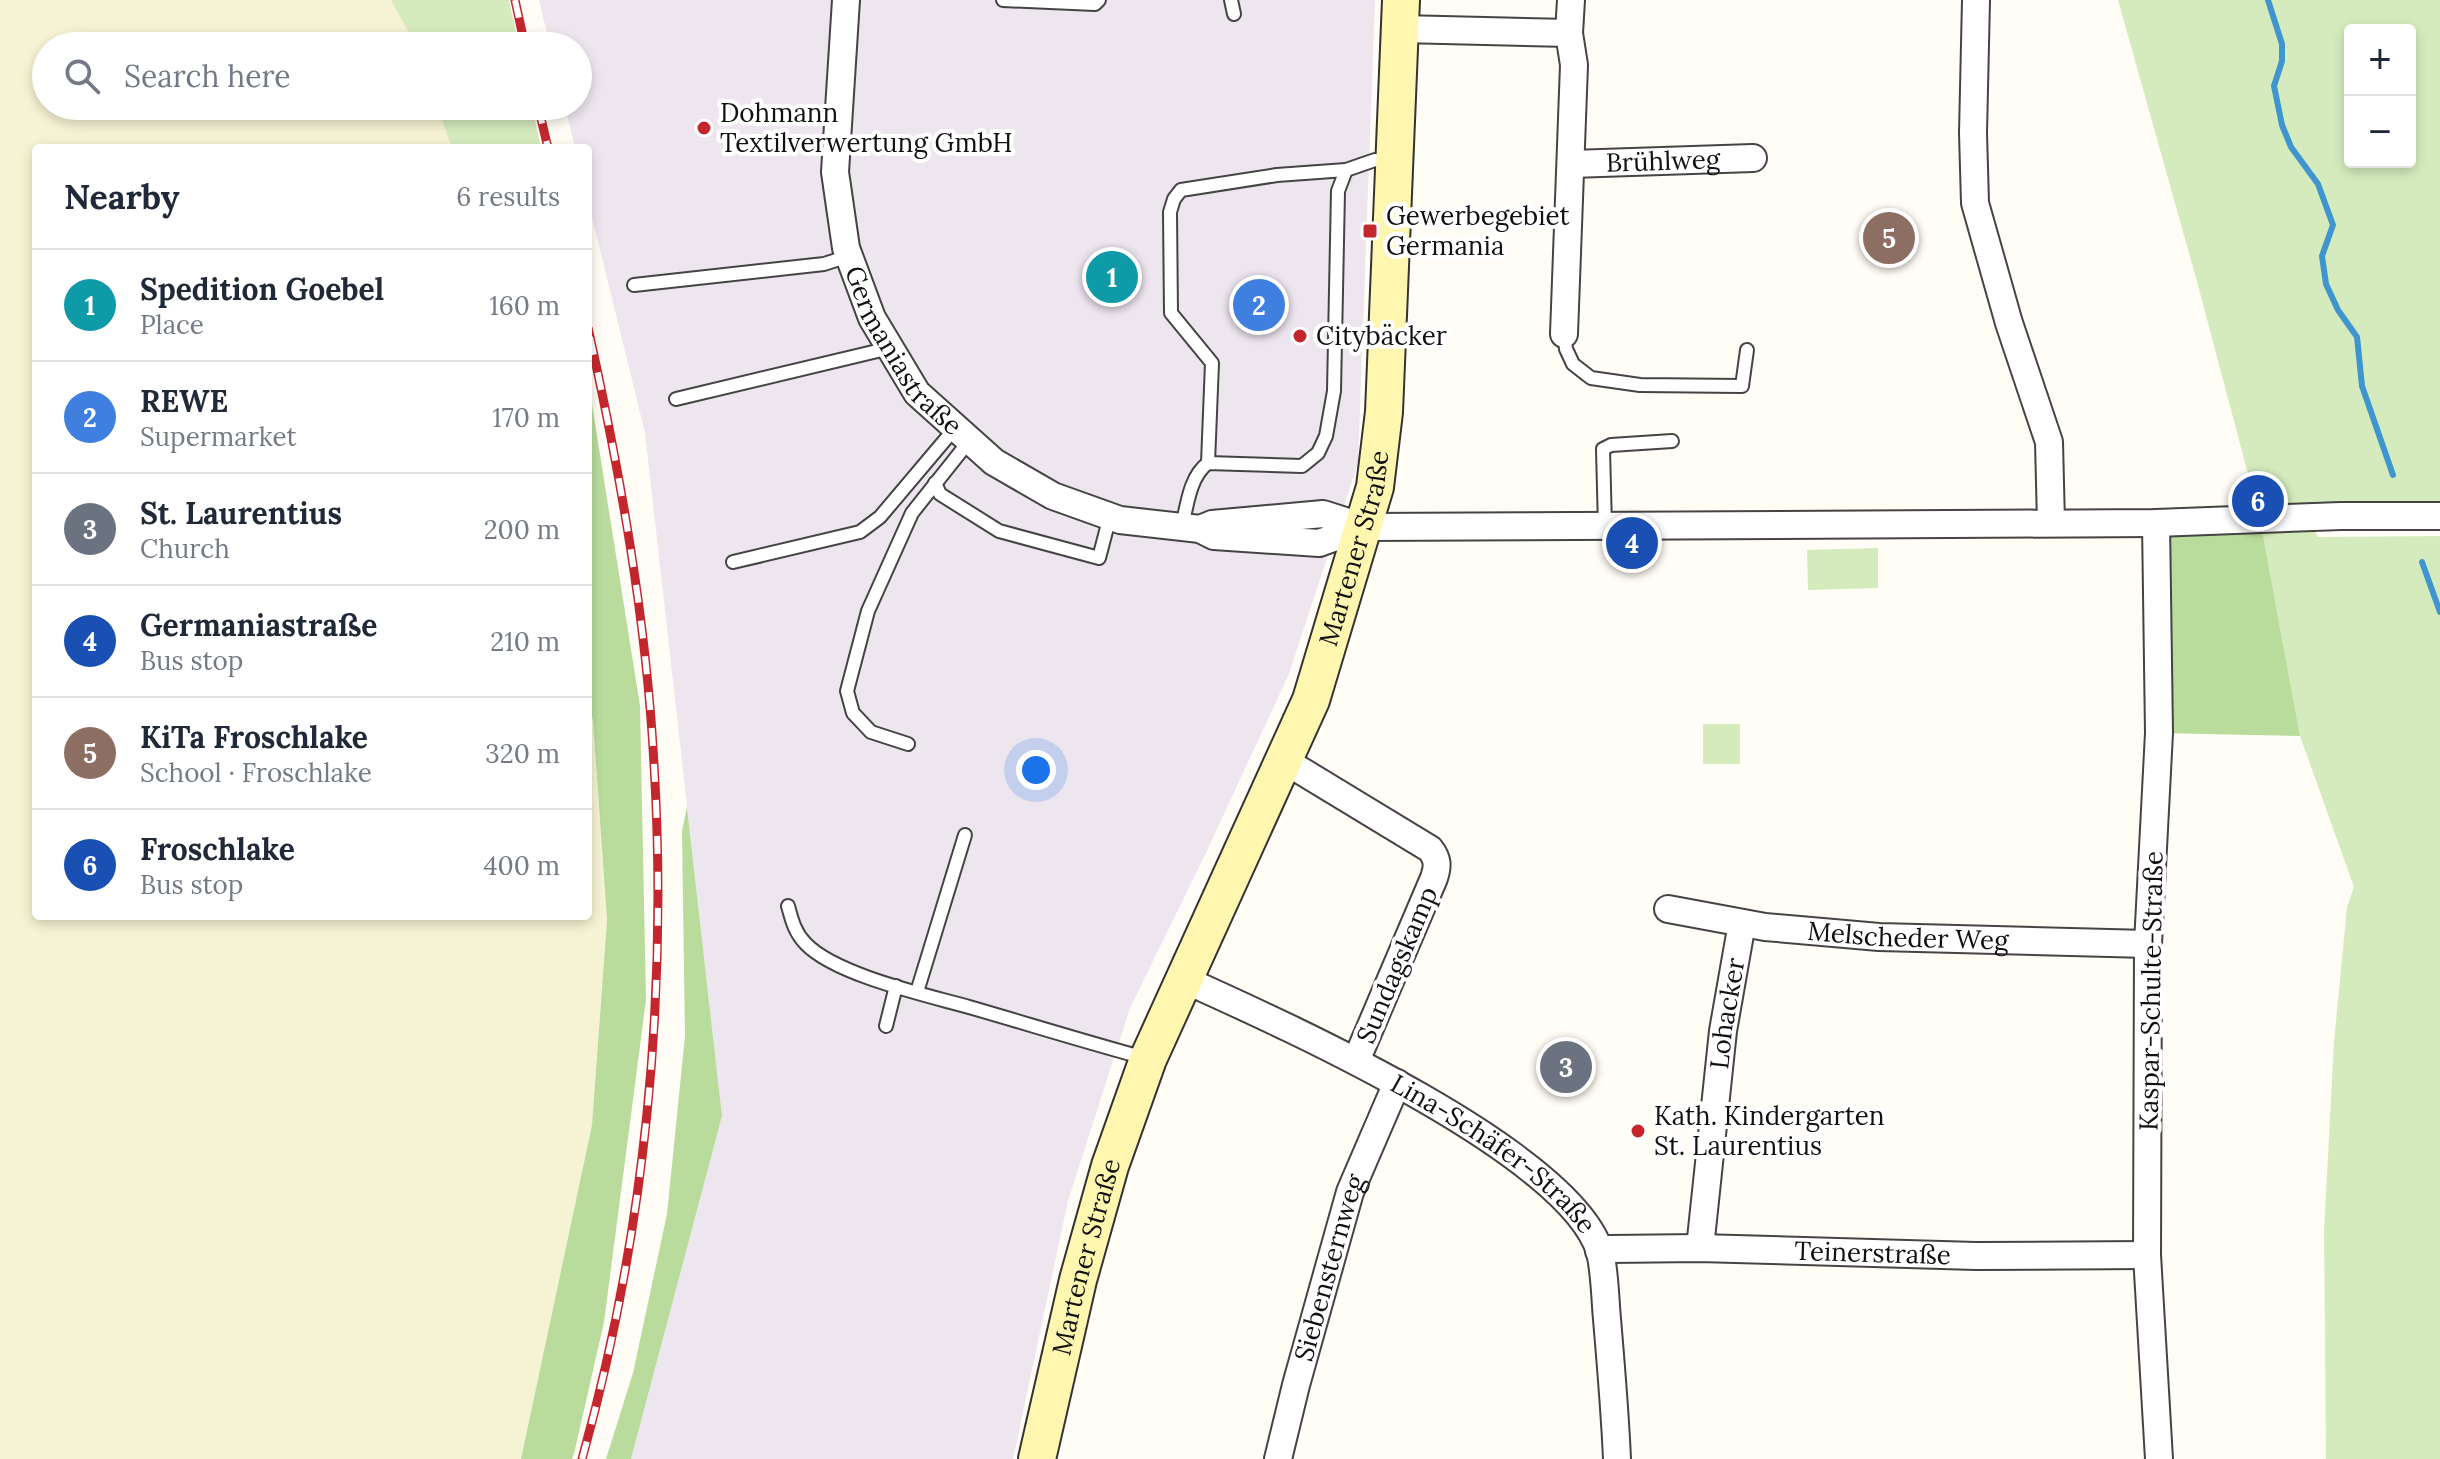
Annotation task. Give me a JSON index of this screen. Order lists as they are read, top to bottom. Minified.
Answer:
{"streets":{"street":["Brühlweg","Germaniastraße","Martener Straße","Melscheder Weg","Sundagskamp","Kaspar-Schulte-Straße","Lohacker","Lina-Schäfer-Straße","Teinerstraße","Siebensternweg"]},"crossings":[["Germaniastraße","Martener Straße"],["Germaniastraße","Kaspar-Schulte-Straße"],["Martener Straße","Sundagskamp"],["Martener Straße","Lina-Schäfer-Straße"],["Melscheder Weg","Kaspar-Schulte-Straße"],["Melscheder Weg","Lohacker"],["Sundagskamp","Lina-Schäfer-Straße"],["Kaspar-Schulte-Straße","Teinerstraße"],["Lohacker","Teinerstraße"],["Lina-Schäfer-Straße","Teinerstraße"],["Lina-Schäfer-Straße","Siebensternweg"]],"places":{"other":["Dohmann Textilverwertung GmbH","Citybäcker","Kath. Kindergarten St. Laurentius"],"transit":["Gewerbegebiet Germania"]},"page":{"map_buttons":["+","−"],"search":"Search here","heading":["Nearby","6 results"],"pins":["5","1","2","6","4","3"],"list":[{"mark":"1","name":"Spedition Goebel","note":"Place","value":"160 m"},{"mark":"2","name":"REWE","note":"Supermarket","value":"170 m"},{"mark":"3","name":"St. Laurentius","note":"Church","value":"200 m"},{"mark":"4","name":"Germaniastraße","note":"Bus stop","value":"210 m"},{"mark":"5","name":"KiTa Froschlake","note":"School · Froschlake","value":"320 m"},{"mark":"6","name":"Froschlake","note":"Bus stop","value":"400 m"}]}}
